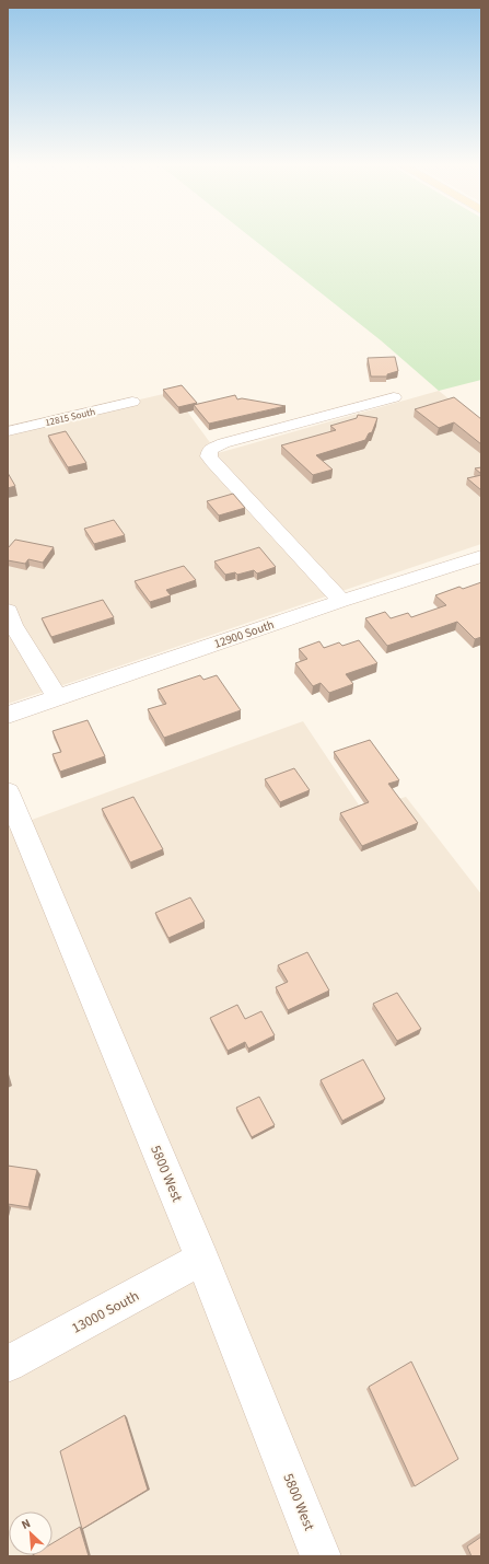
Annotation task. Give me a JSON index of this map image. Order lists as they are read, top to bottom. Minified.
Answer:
{"streets":{"street":["12815 South","12900 South","5800 West","13000 South"]},"crossings":[["5800 West","13000 South"]],"north":"top left"}
